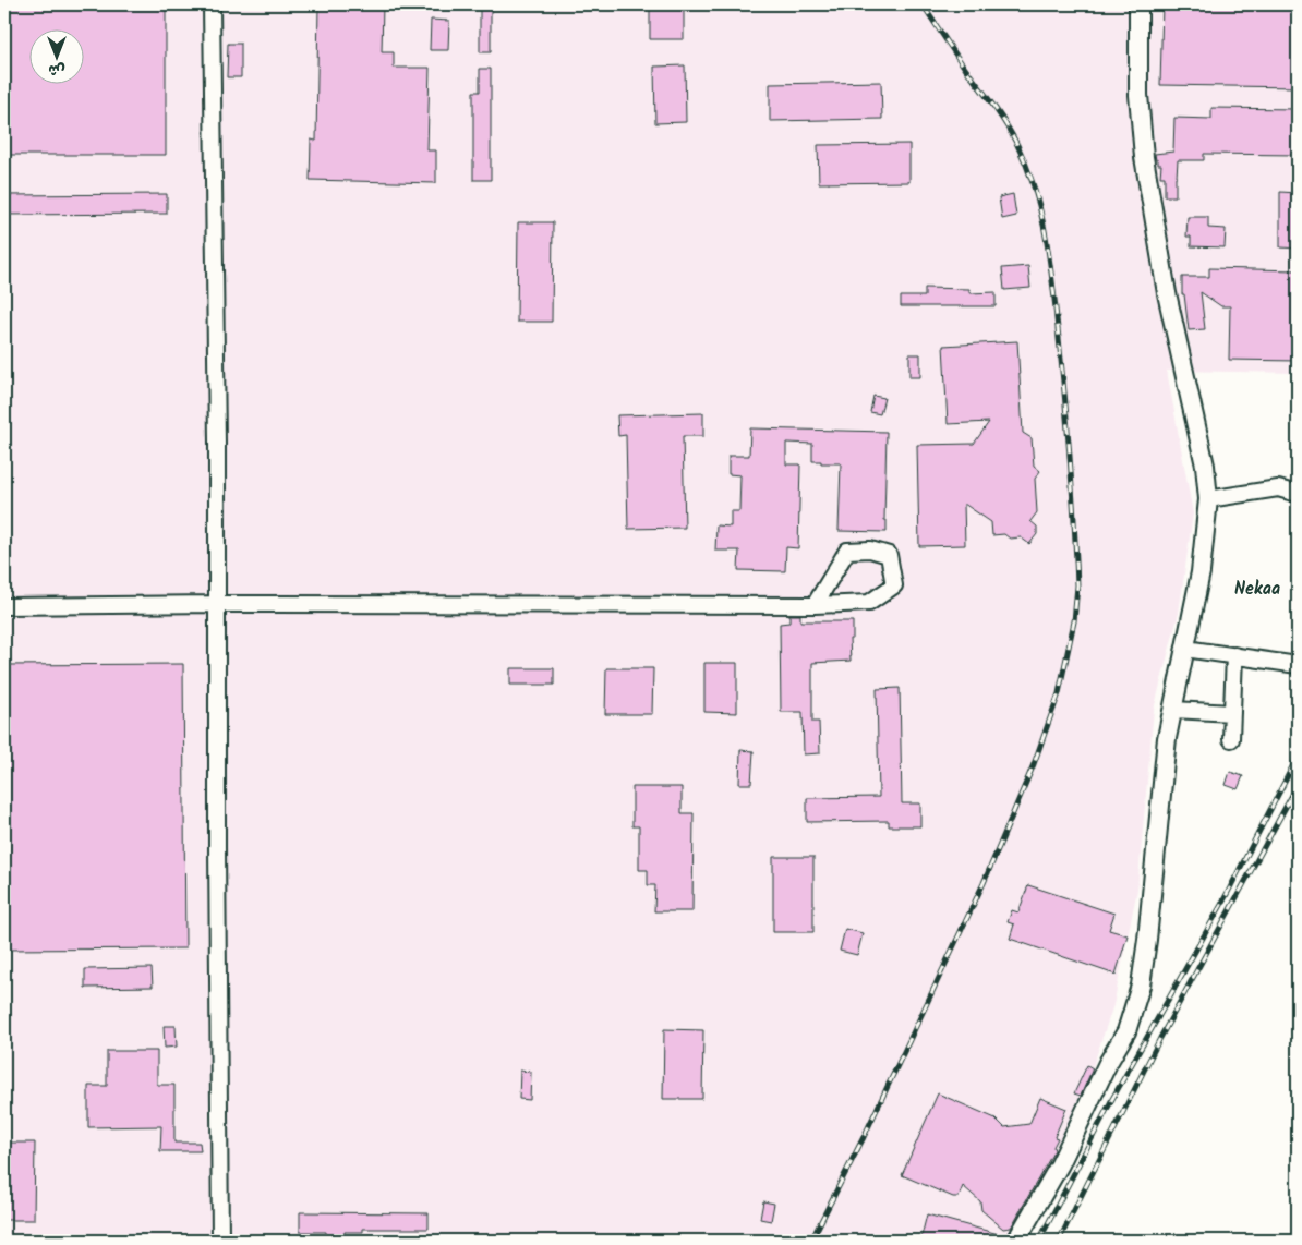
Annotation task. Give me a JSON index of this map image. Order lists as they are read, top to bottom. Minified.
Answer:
{"districts":["Nekaa"],"north":"bottom"}
